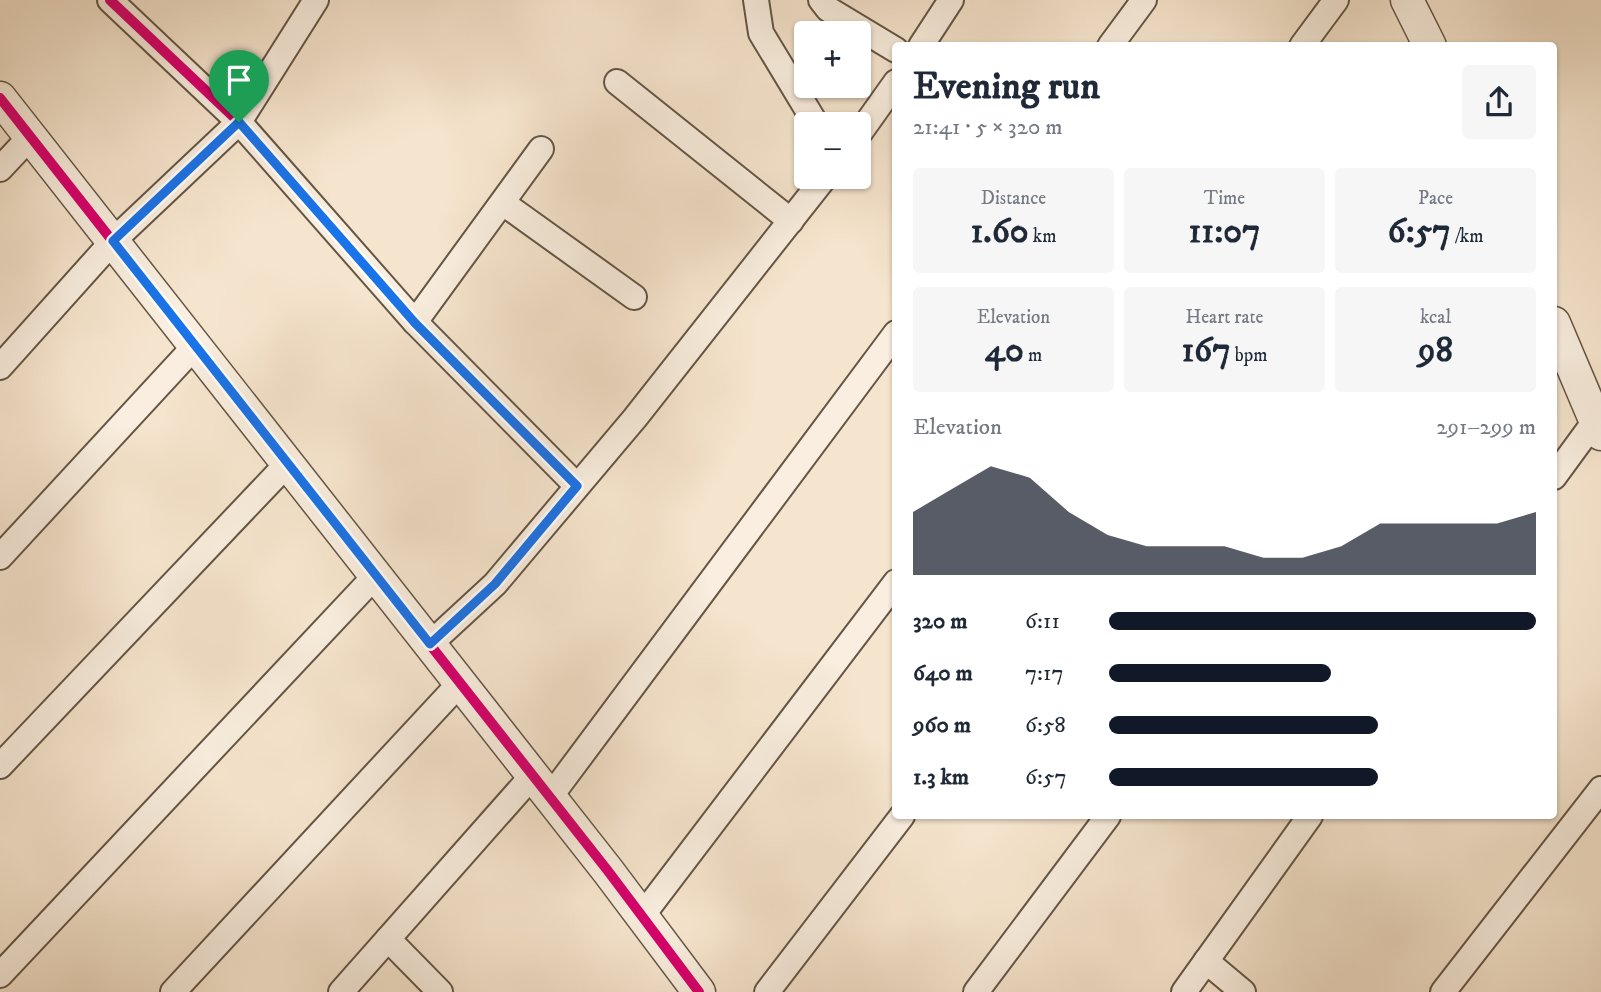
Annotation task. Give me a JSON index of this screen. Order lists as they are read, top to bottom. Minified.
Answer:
{"page":{"map_buttons":["+","−"],"heading":["Evening run","21:41 · 5 × 320 m"],"stats":[["Distance","1.60 km"],["Time","11:07"],["Pace","6:57 /km"],["Elevation","40 m"],["Heart rate","167 bpm"],["kcal","98"]],"chart":["Elevation","291–299 m"],"list":[{"name":"320 m","note":"6:11"},{"name":"640 m","note":"7:17"},{"name":"960 m","note":"6:58"},{"name":"1.3 km","note":"6:57"}]}}
